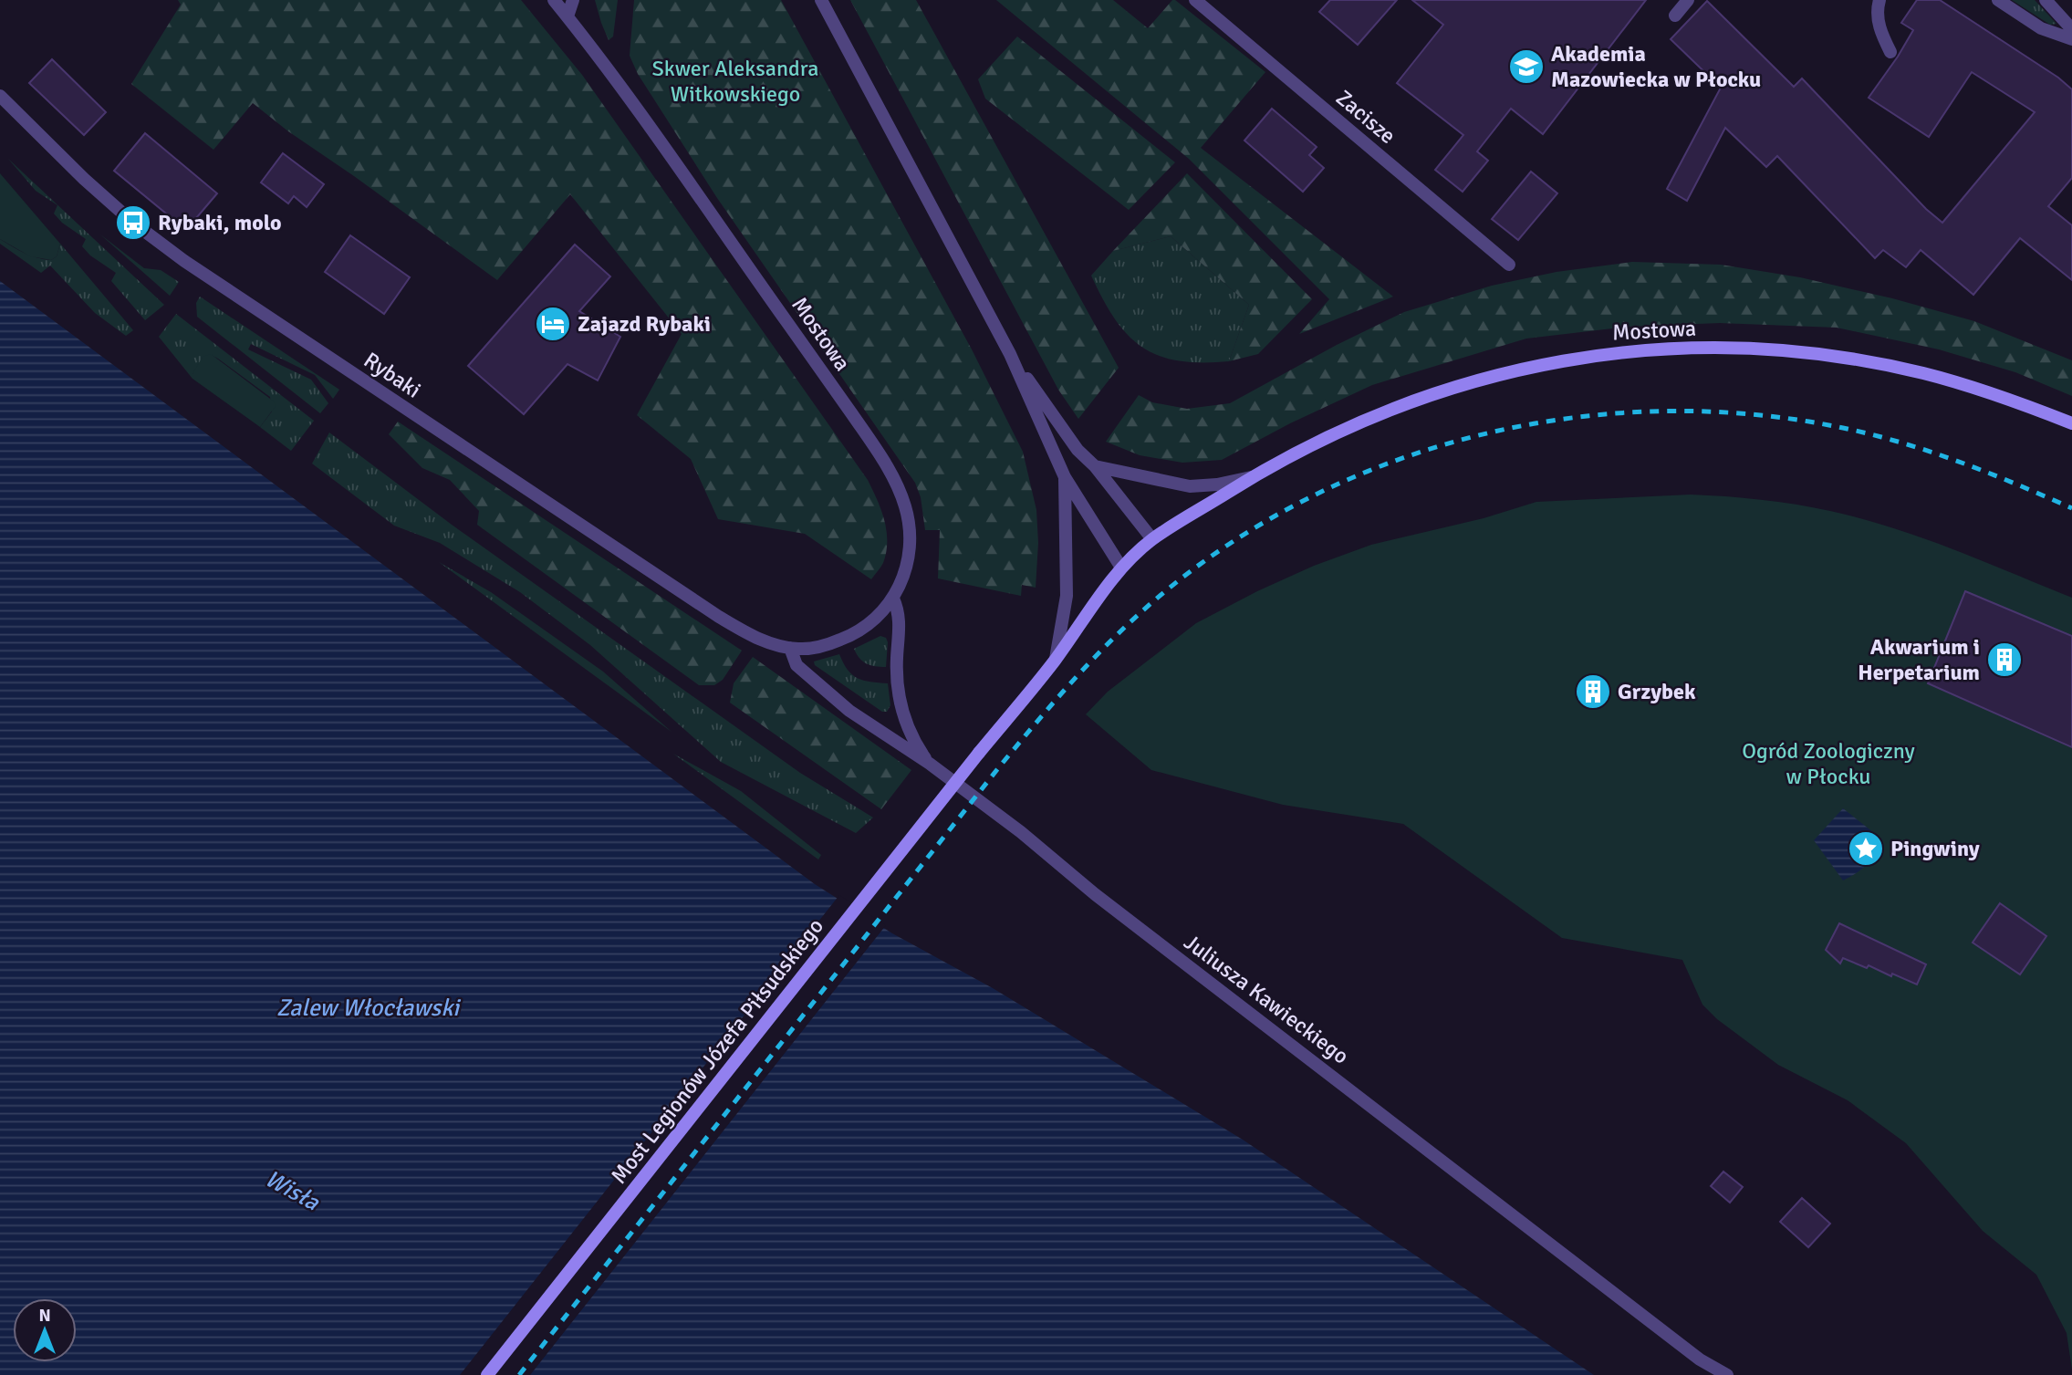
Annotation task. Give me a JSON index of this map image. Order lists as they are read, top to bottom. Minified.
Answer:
{"streets":{"main road":["Mostowa","Most Legionów Józefa Piłsudskiego"],"street":["Zacisze","Rybaki","Juliusza Kawieckiego"]},"crossings":[["Mostowa","Rybaki"],["Mostowa","Juliusza Kawieckiego"],["Mostowa","Most Legionów Józefa Piłsudskiego"],["Rybaki","Juliusza Kawieckiego"]],"water":["Zalew Włocławski","Wisła"],"parks":["Skwer Aleksandra Witkowskiego","Ogród Zoologiczny w Płocku"],"places":{"school or university":["Akademia Mazowiecka w Płocku"],"bus stop":["Rybaki, molo"],"hotel":["Zajazd Rybaki"],"building":["Akwarium i Herpetarium","Grzybek"],"place":["Pingwiny"]},"north":"top"}
